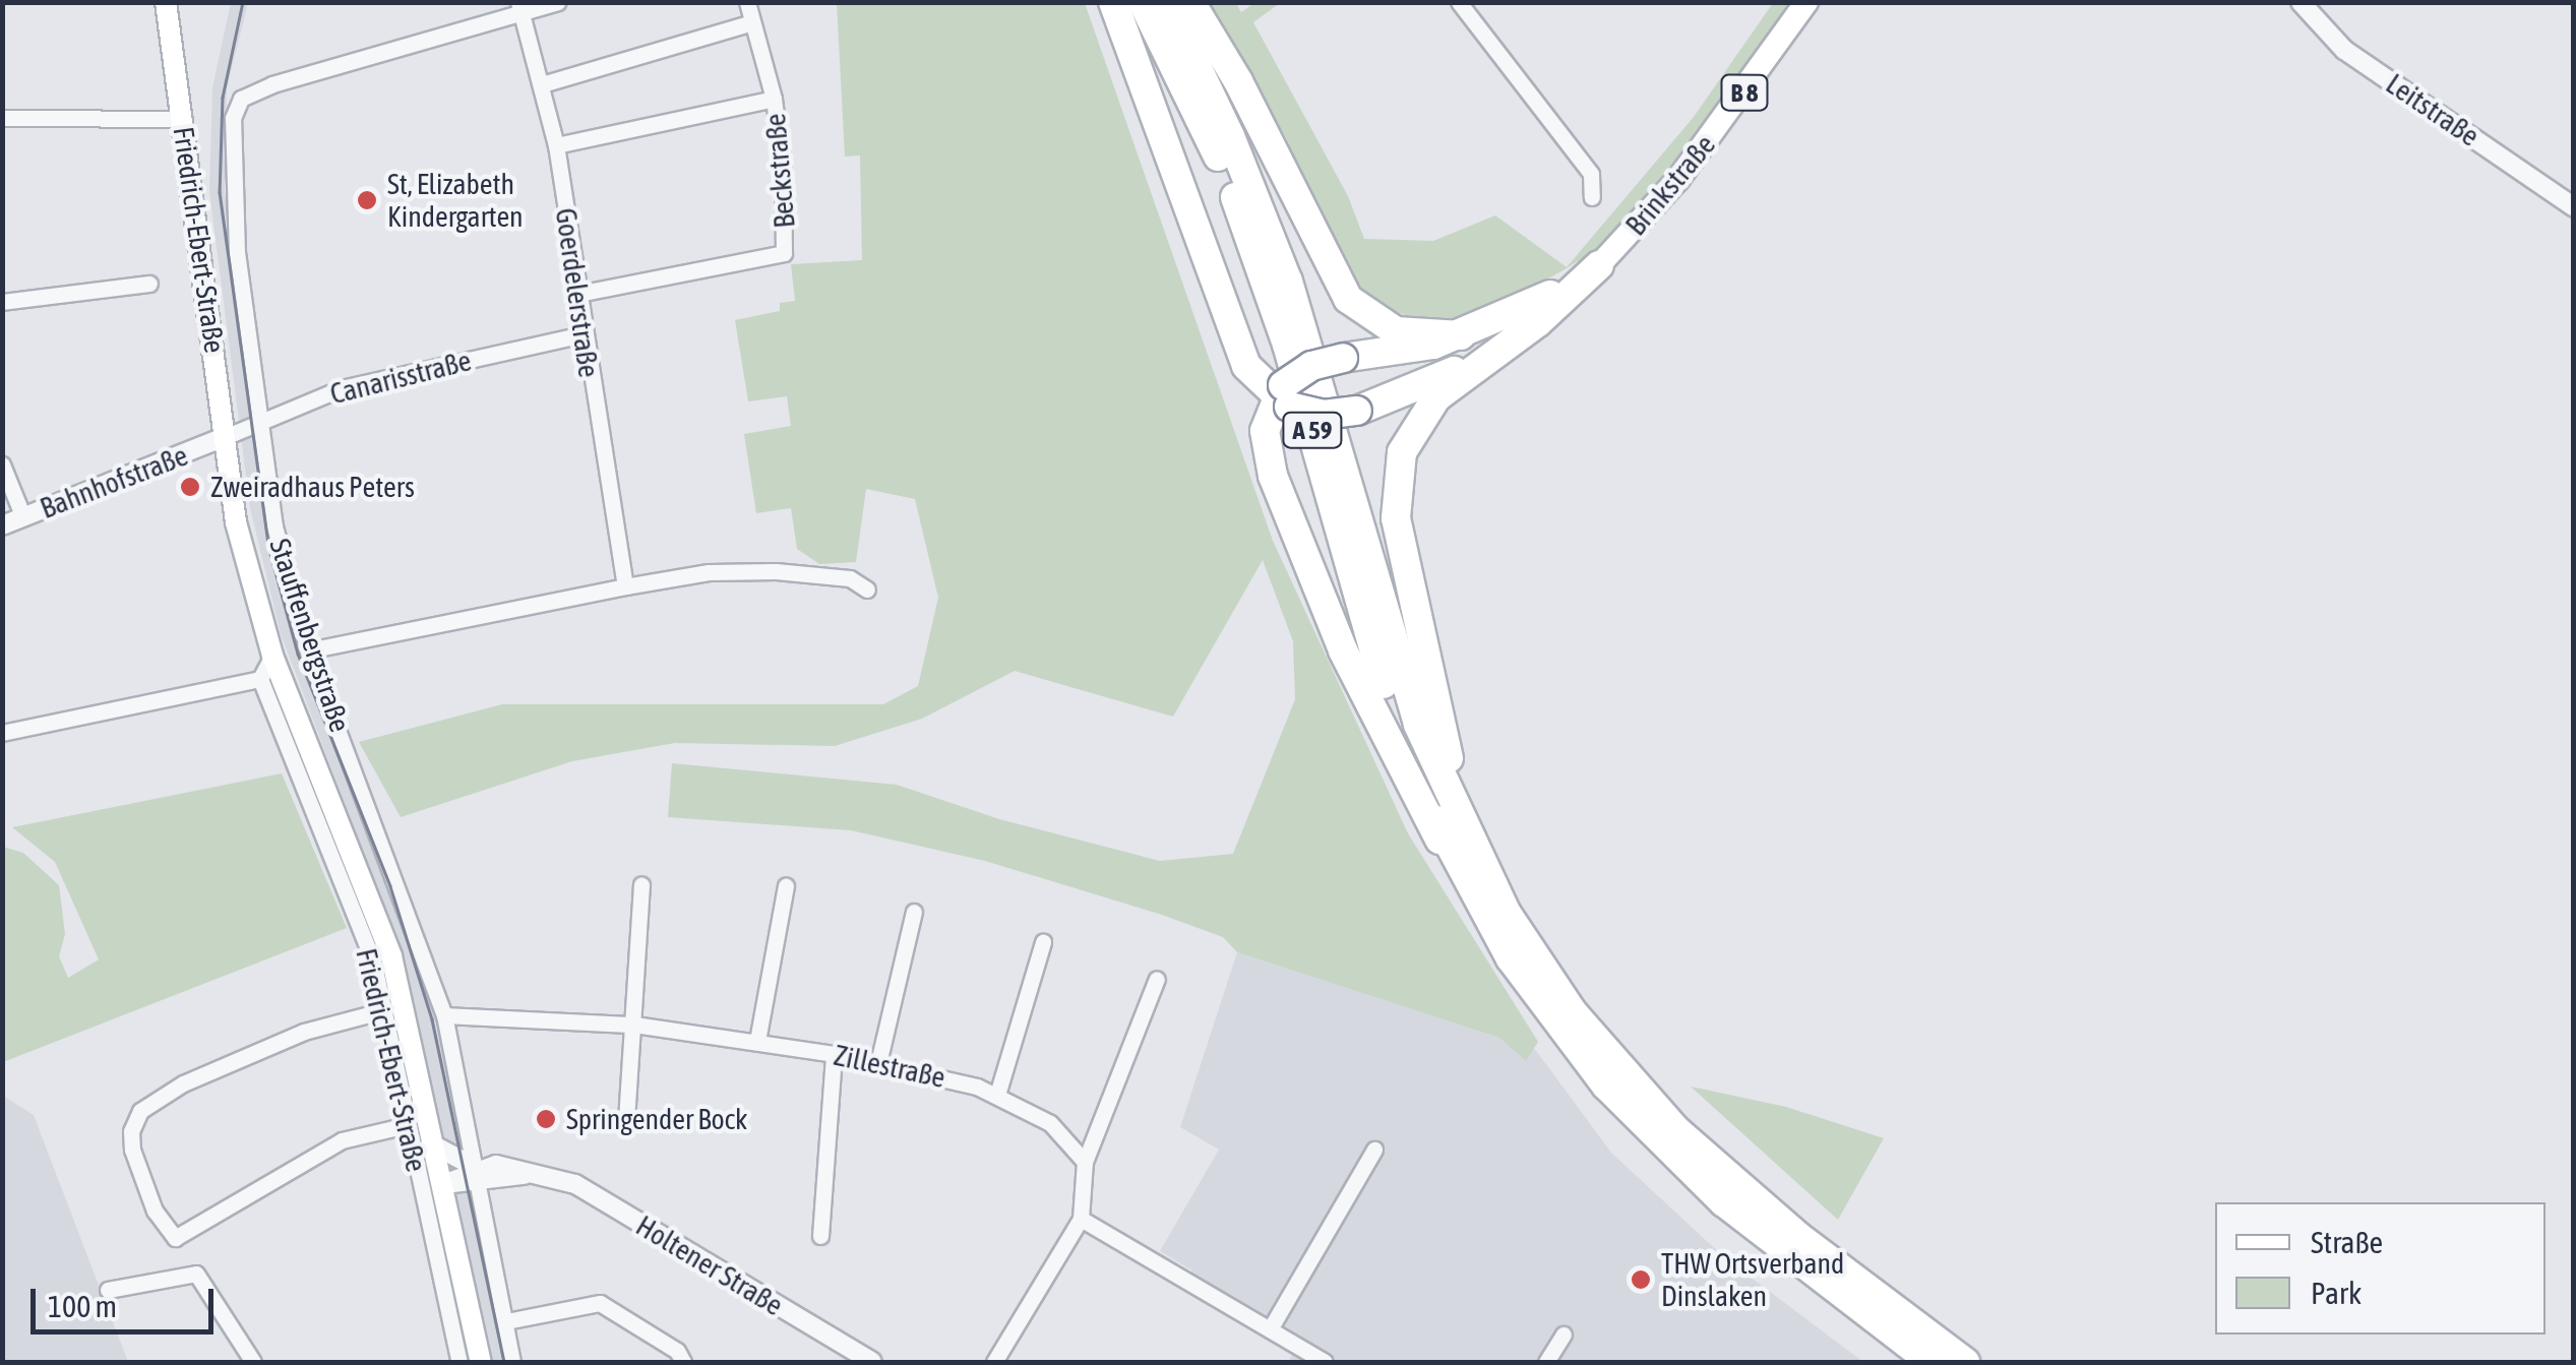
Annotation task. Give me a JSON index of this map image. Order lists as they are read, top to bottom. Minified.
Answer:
{"streets":{"highway":["A 59"],"main road":["B 8","Brinkstraße","Friedrich-Ebert-Straße"],"street":["Leitstraße","Beckstraße","Goerdelerstraße","Canarisstraße","Bahnhofstraße","Stauffenbergstraße","Zillestraße","Holtener Straße"]},"crossings":[["Beckstraße","Goerdelerstraße"],["Friedrich-Ebert-Straße","Canarisstraße"],["Friedrich-Ebert-Straße","Bahnhofstraße"],["Friedrich-Ebert-Straße","Holtener Straße"],["Goerdelerstraße","Canarisstraße"],["Goerdelerstraße","Stauffenbergstraße"],["Canarisstraße","Bahnhofstraße"],["Canarisstraße","Stauffenbergstraße"],["Stauffenbergstraße","Zillestraße"],["Stauffenbergstraße","Holtener Straße"]],"places":["St, Elizabeth Kindergarten","Zweiradhaus Peters","Springender Bock","THW Ortsverband Dinslaken"],"legend":["Straße","Park"],"scale_bar":"100 m"}
